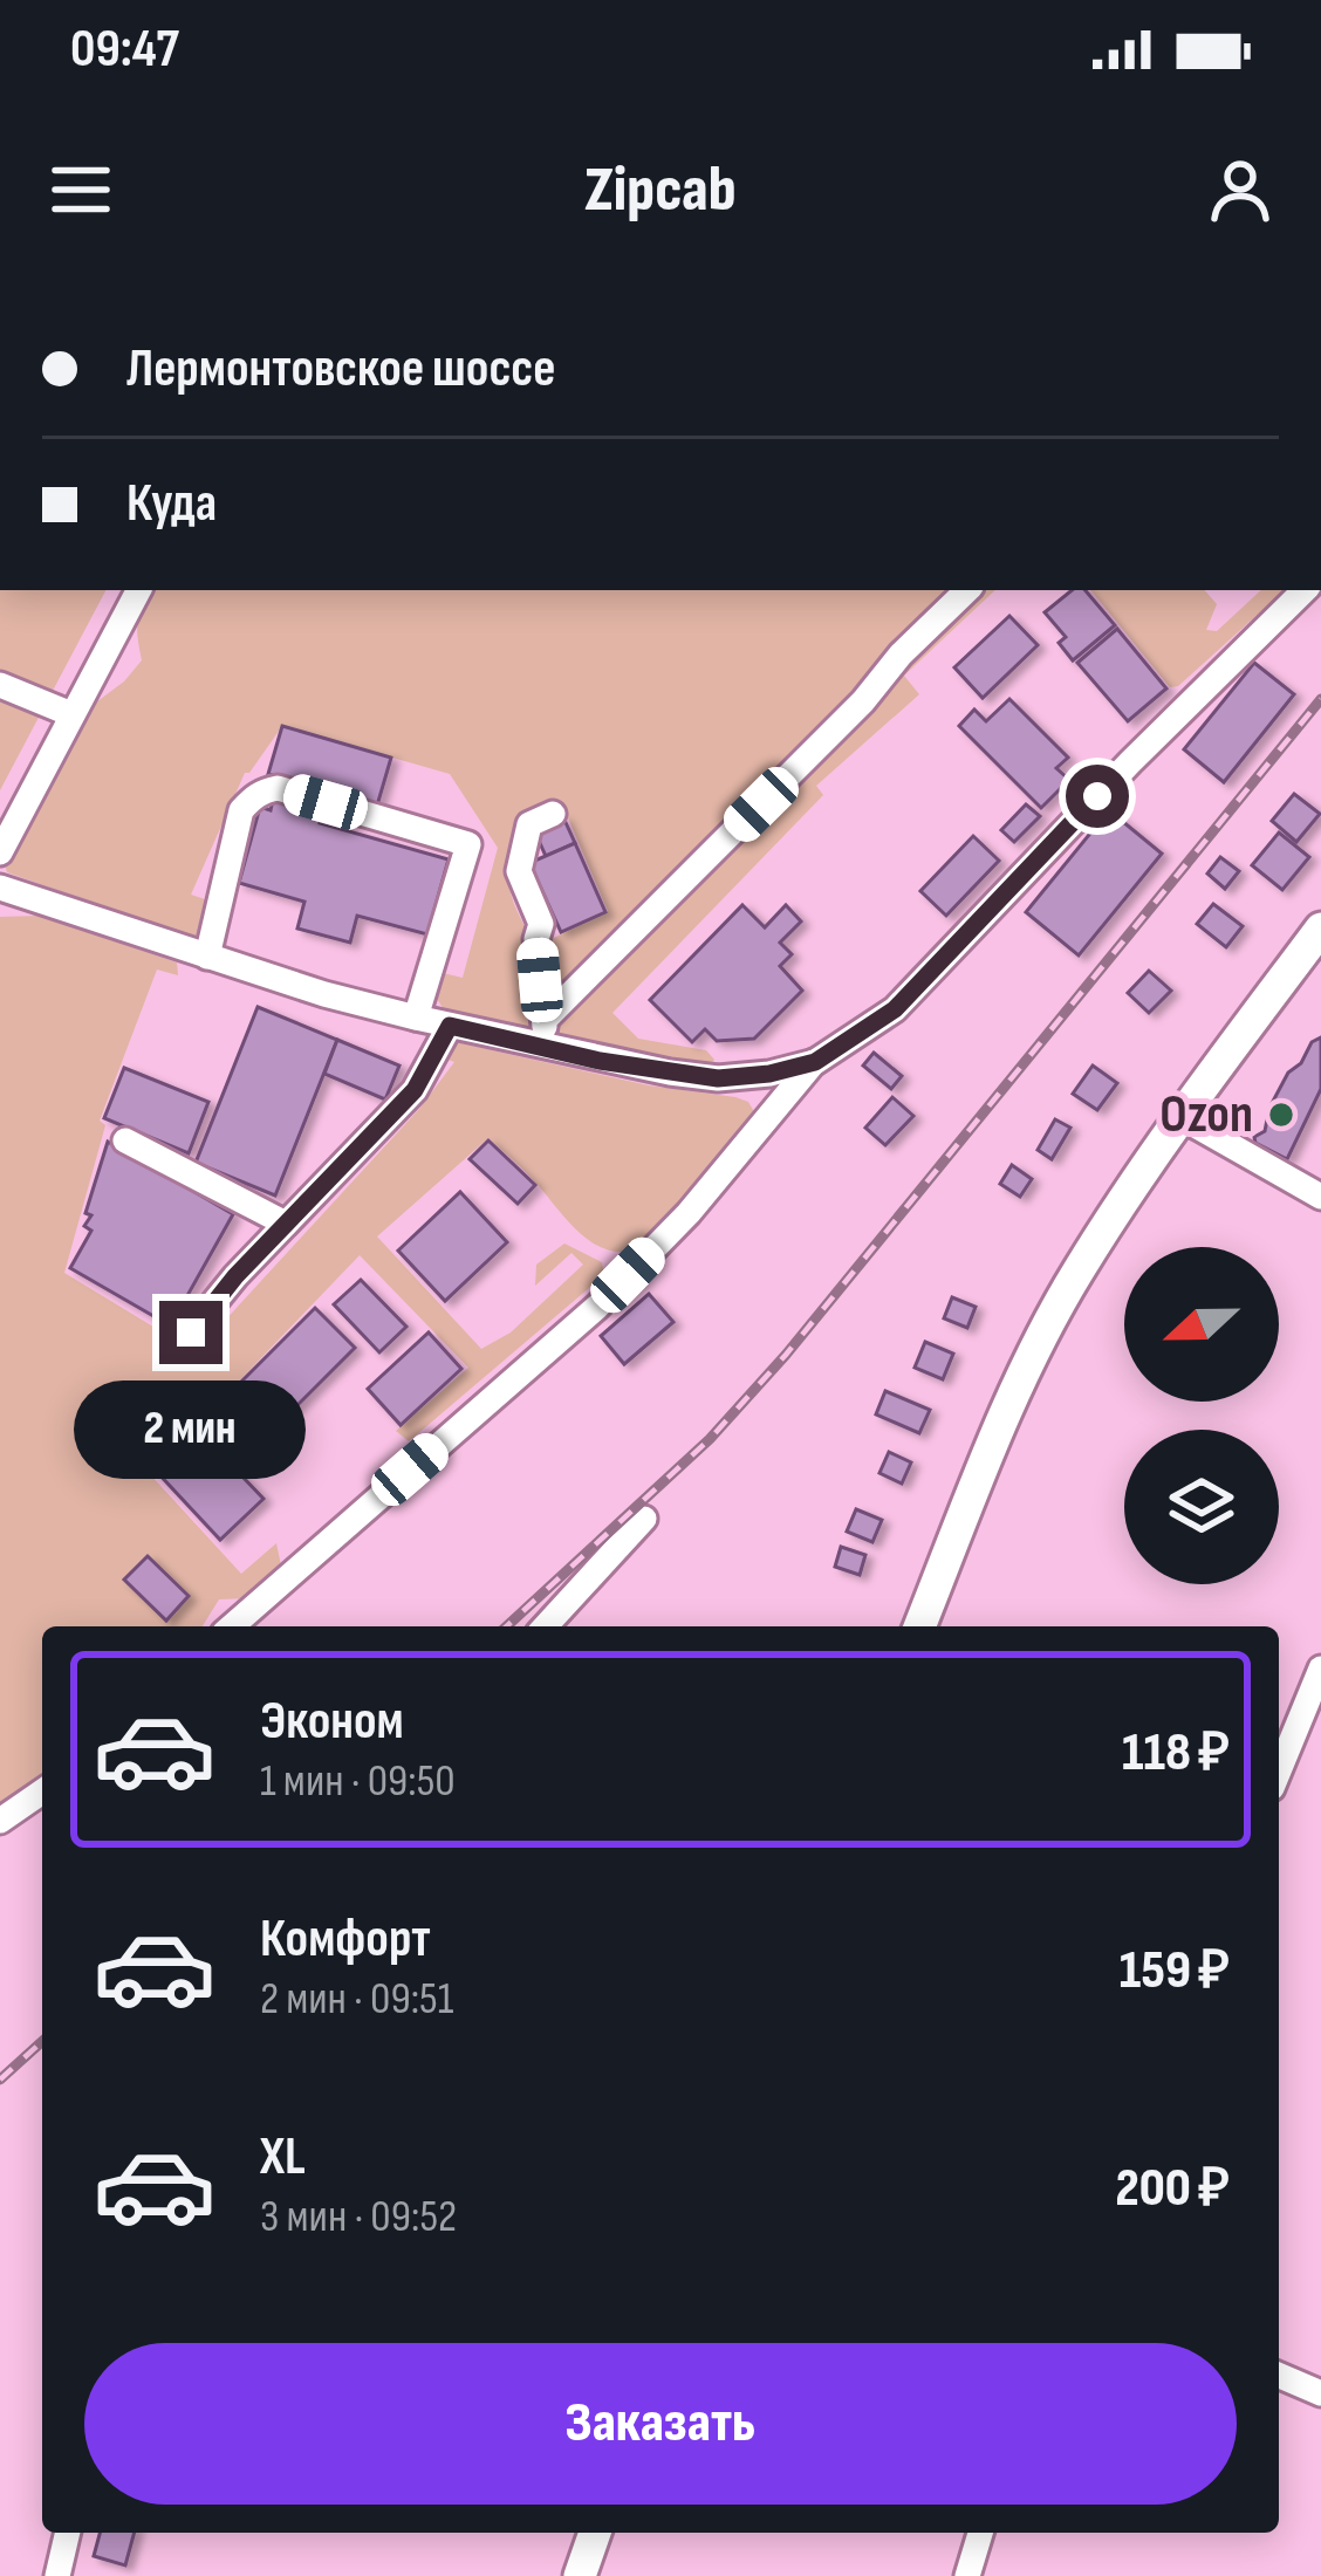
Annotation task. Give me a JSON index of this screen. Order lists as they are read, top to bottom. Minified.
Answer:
{"places":["Ozon"],"north":"left","page":{"status":"09:47","header":"Zipcab","banner":["Лермонтовское шоссе","Куда"],"bubble":"2 мин","list":[{"name":"Эконом","note":"1 мин · 09:50","value":"118 ₽"},{"name":"Комфорт","note":"2 мин · 09:51","value":"159 ₽"},{"name":"XL","note":"3 мин · 09:52","value":"200 ₽"}],"buttons":"Заказать"}}
